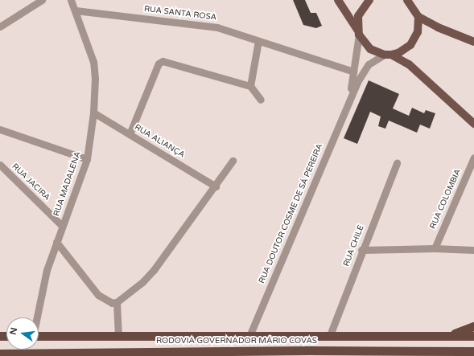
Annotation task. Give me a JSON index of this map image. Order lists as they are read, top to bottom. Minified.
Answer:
{"streets":{"highway":["RODOVIA GOVERNADOR MÁRIO COVAS"],"street":["RUA SANTA ROSA","RUA ALIANÇA","RUA JACIRA","RUA MADALENA","RUA COLOMBIA","RUA DOUTOR COSME DE SÁ PEREIRA","RUA CHILE"]},"crossings":[["RUA SANTA ROSA","RUA MADALENA"],["RUA ALIANÇA","RUA MADALENA"],["RUA JACIRA","RUA MADALENA"],["RUA DOUTOR COSME DE SÁ PEREIRA","RODOVIA GOVERNADOR MÁRIO COVAS"],["RUA CHILE","RODOVIA GOVERNADOR MÁRIO COVAS"]],"north":"left"}
